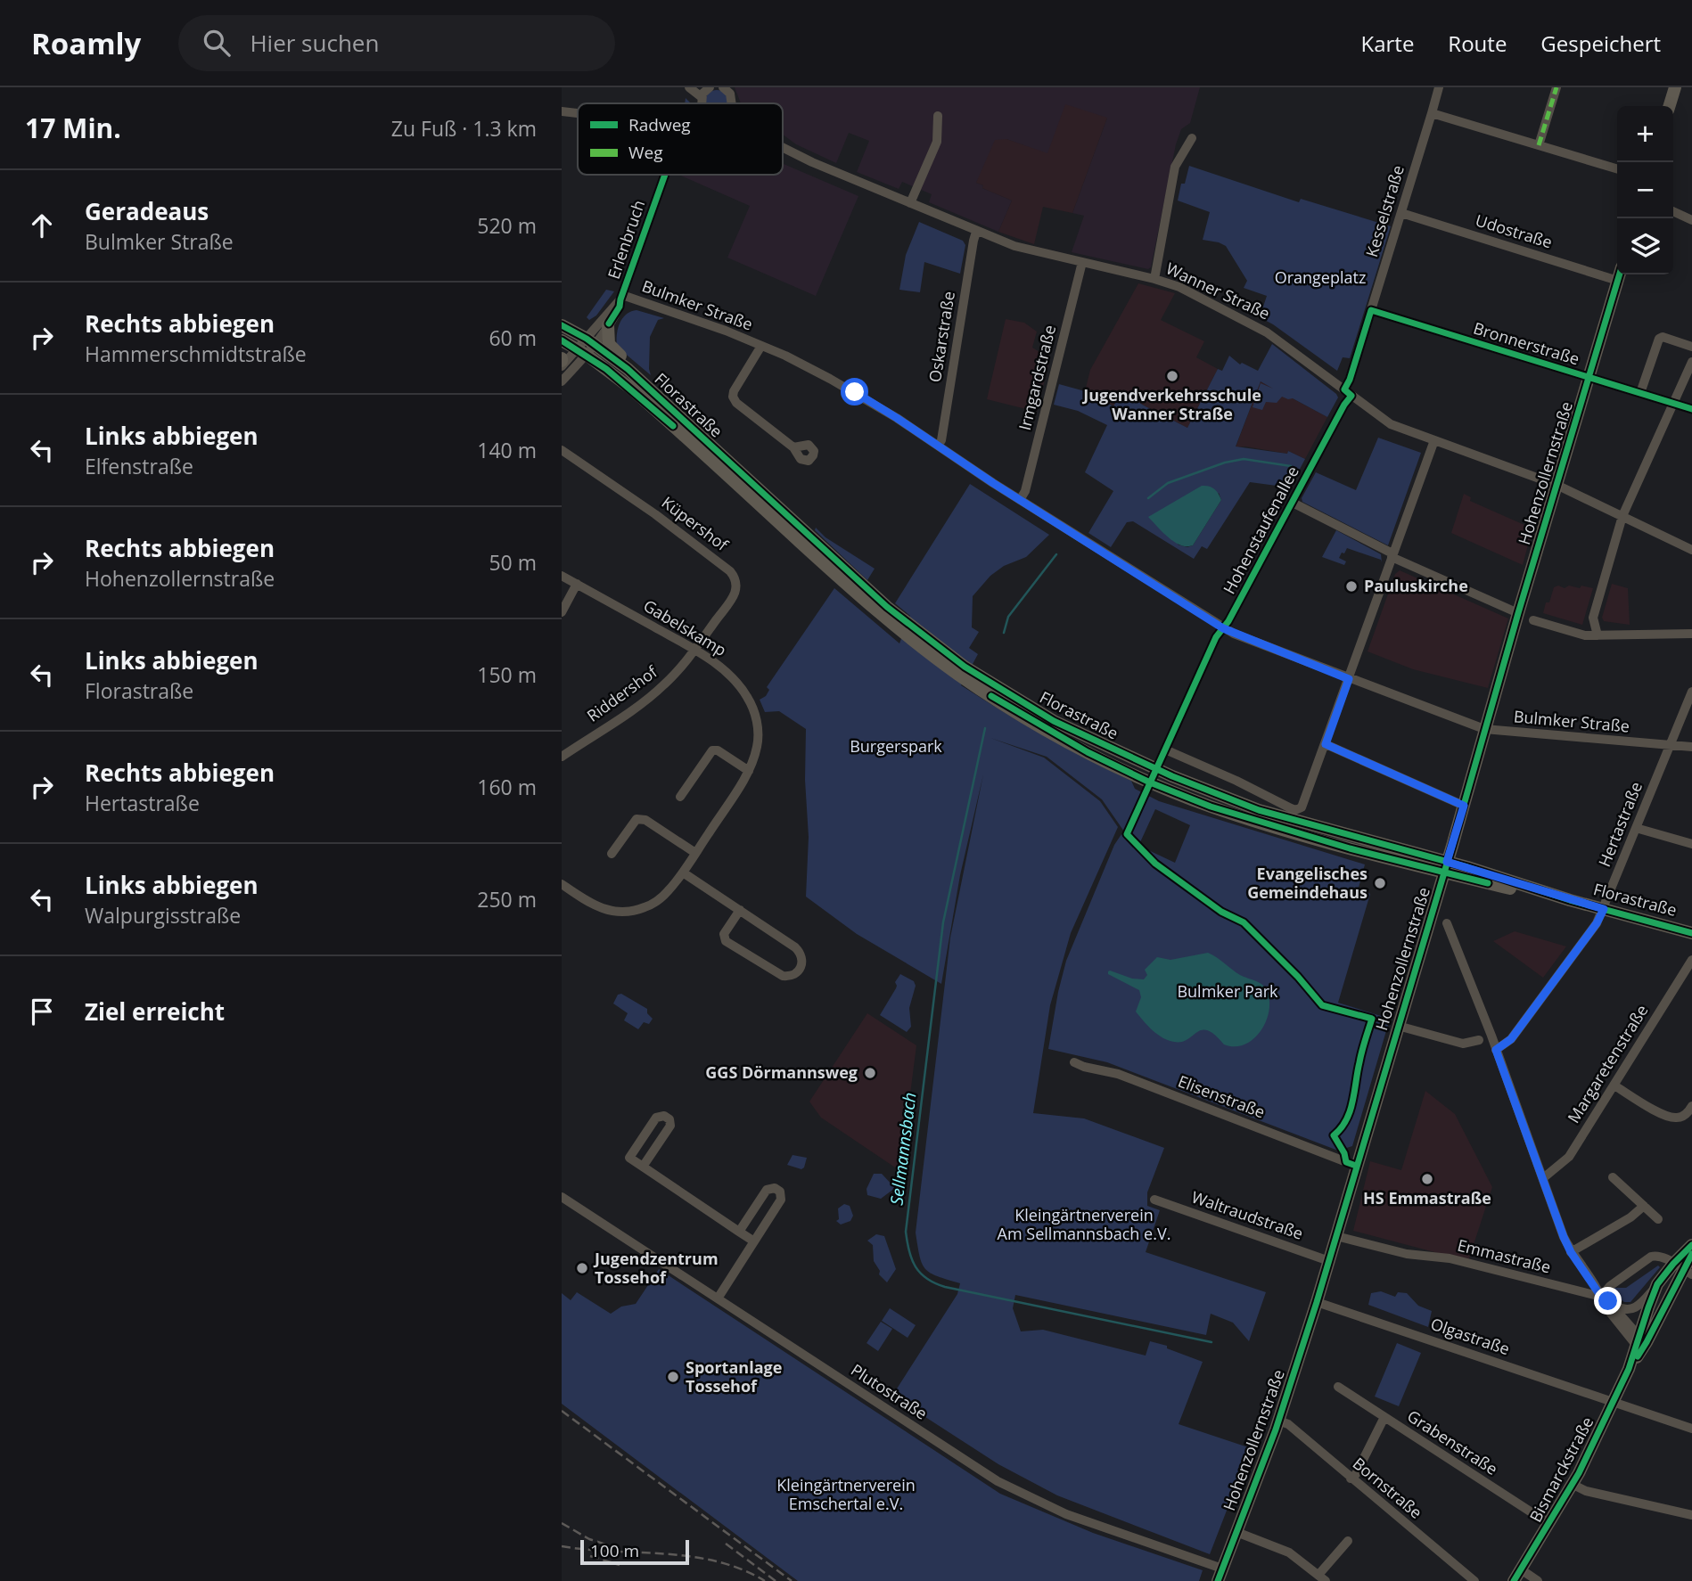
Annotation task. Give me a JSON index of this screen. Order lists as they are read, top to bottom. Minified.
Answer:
{"streets":{"main road":["Florastraße","Hohenzollernstraße","Bismarckstraße"],"street":["Kesselstraße","Udostraße","Erlenbruch","Wanner Straße","Bulmker Straße","Oskarstraße","Bronnerstraße","Irmgardstraße","Küpershof","Hohenstaufenallee","Gabelskamp","Riddershof","Hertastraße","Margaretenstraße","Elisenstraße","Waltraudstraße","Emmastraße","Olgastraße","Plutostraße","Grabenstraße","Bornstraße"]},"crossings":[["Kesselstraße","Udostraße"],["Kesselstraße","Wanner Straße"],["Kesselstraße","Bronnerstraße"],["Kesselstraße","Hohenstaufenallee"],["Udostraße","Hohenzollernstraße"],["Erlenbruch","Bulmker Straße"],["Erlenbruch","Florastraße"],["Wanner Straße","Oskarstraße"],["Wanner Straße","Irmgardstraße"],["Wanner Straße","Hohenzollernstraße"],["Wanner Straße","Hohenstaufenallee"],["Bulmker Straße","Oskarstraße"],["Bulmker Straße","Irmgardstraße"],["Bulmker Straße","Hohenzollernstraße"],["Bulmker Straße","Hohenstaufenallee"],["Bulmker Straße","Hertastraße"],["Bronnerstraße","Hohenzollernstraße"],["Florastraße","Hohenzollernstraße"],["Florastraße","Hohenstaufenallee"],["Florastraße","Hertastraße"],["Hohenzollernstraße","Elisenstraße"],["Hohenzollernstraße","Waltraudstraße"],["Hohenzollernstraße","Emmastraße"],["Hohenzollernstraße","Olgastraße"],["Hohenzollernstraße","Plutostraße"],["Hohenzollernstraße","Bornstraße"],["Küpershof","Gabelskamp"],["Küpershof","Riddershof"],["Gabelskamp","Riddershof"],["Emmastraße","Bismarckstraße"],["Olgastraße","Bismarckstraße"],["Grabenstraße","Bismarckstraße"]],"water":["Sellmannsbach"],"parks":["Orangeplatz","Burgerspark","Bulmker Park","Kleingärtnerverein Am Sellmannsbach e.V.","Kleingärtnerverein Emschertal e.V."],"places":["Jugendverkehrsschule Wanner Straße","Pauluskirche","Evangelisches Gemeindehaus","GGS Dörmannsweg","HS Emmastraße","Jugendzentrum Tossehof","Sportanlage Tossehof"],"legend":["Radweg","Weg"],"scale_bar":"100 m","page":{"header":"Roamly","search":"Hier suchen","nav":["Karte","Route","Gespeichert"],"heading":["17 Min.","Zu Fuß · 1.3 km"],"map_buttons":["+","−"],"list":[["Geradeaus","Bulmker Straße","520 m"],["Rechts abbiegen","Hammerschmidtstraße","60 m"],["Links abbiegen","Elfenstraße","140 m"],["Rechts abbiegen","Hohenzollernstraße","50 m"],["Links abbiegen","Florastraße","150 m"],["Rechts abbiegen","Hertastraße","160 m"],["Links abbiegen","Walpurgisstraße","250 m"],"Ziel erreicht"],"scale":"100 m"}}
